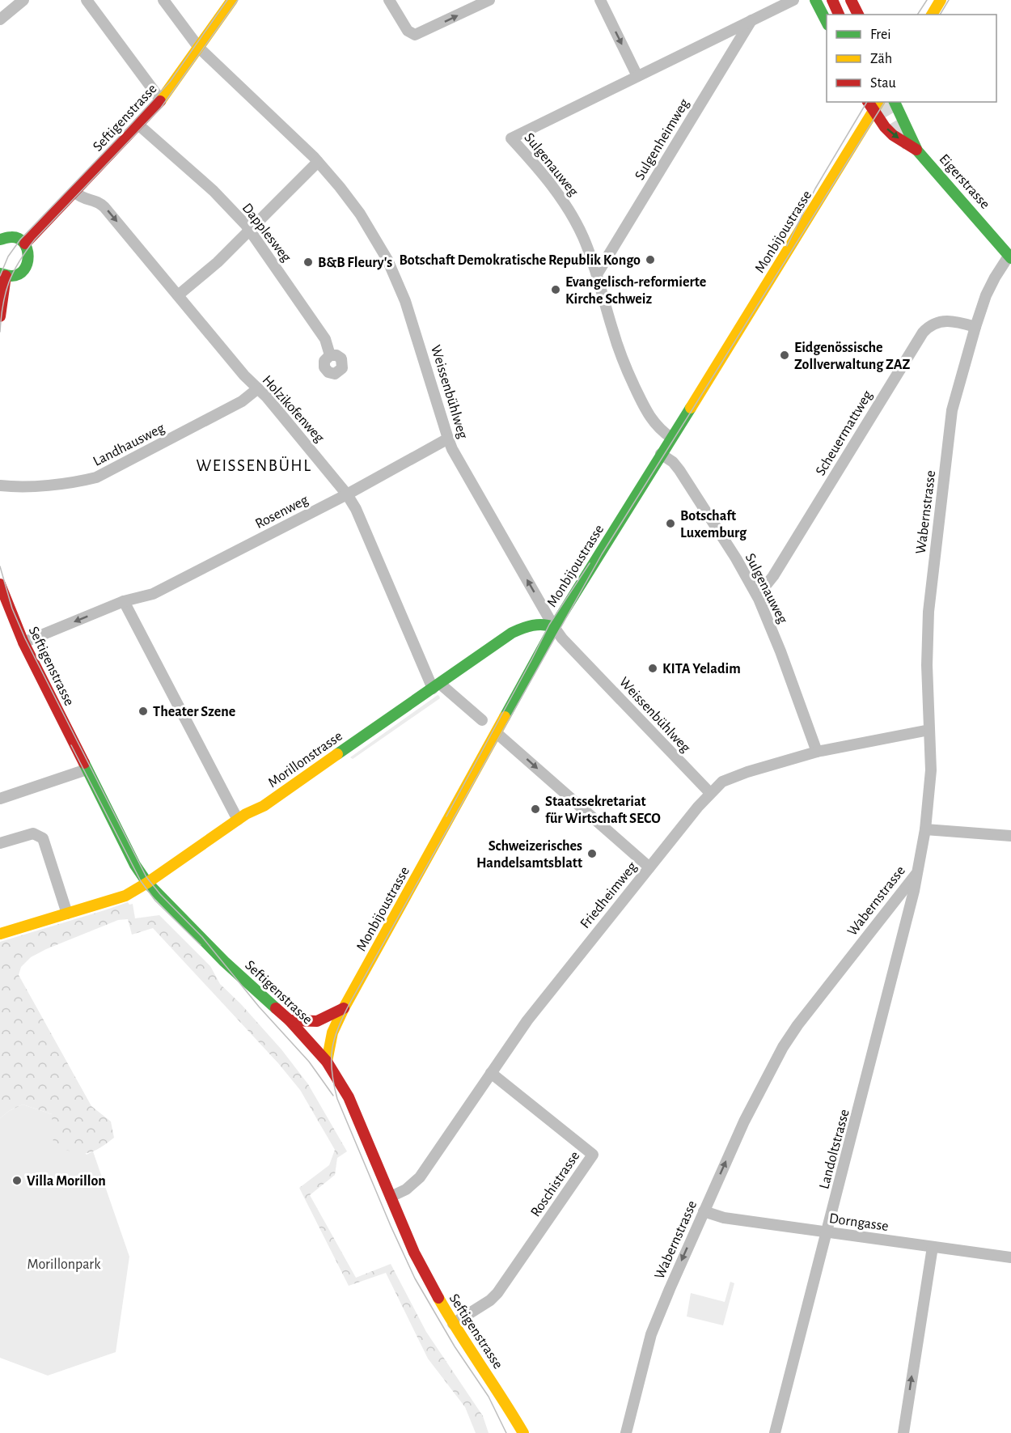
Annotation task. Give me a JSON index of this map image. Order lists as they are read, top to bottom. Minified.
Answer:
{"streets":{"main road":["Seftigenstrasse","Eigerstrasse","Monbijoustrasse","Morillonstrasse"],"street":["Sulgenheimweg","Sulgenauweg","Dapplesweg","Weissenbühlweg","Holzikofenweg","Scheuermattweg","Landhausweg","Rosenweg","Wabernstrasse","Friedheimweg","Landoltstrasse","Roschistrasse","Dorngasse"]},"crossings":[["Seftigenstrasse","Monbijoustrasse"],["Seftigenstrasse","Dapplesweg"],["Seftigenstrasse","Weissenbühlweg"],["Seftigenstrasse","Holzikofenweg"],["Seftigenstrasse","Rosenweg"],["Seftigenstrasse","Morillonstrasse"],["Seftigenstrasse","Friedheimweg"],["Seftigenstrasse","Roschistrasse"],["Sulgenheimweg","Sulgenauweg"],["Sulgenauweg","Monbijoustrasse"],["Sulgenauweg","Scheuermattweg"],["Sulgenauweg","Friedheimweg"],["Eigerstrasse","Monbijoustrasse"],["Eigerstrasse","Wabernstrasse"],["Monbijoustrasse","Weissenbühlweg"],["Monbijoustrasse","Morillonstrasse"],["Weissenbühlweg","Rosenweg"],["Weissenbühlweg","Morillonstrasse"],["Weissenbühlweg","Friedheimweg"],["Holzikofenweg","Landhausweg"],["Holzikofenweg","Rosenweg"],["Holzikofenweg","Morillonstrasse"],["Scheuermattweg","Wabernstrasse"],["Wabernstrasse","Friedheimweg"],["Wabernstrasse","Landoltstrasse"],["Wabernstrasse","Dorngasse"],["Friedheimweg","Roschistrasse"],["Landoltstrasse","Dorngasse"]],"districts":["WEISSENBÜHL"],"parks":["Morillonpark"],"places":["Botschaft Demokratische Republik Kongo","B&B Fleury's","Evangelisch-reformierte Kirche Schweiz","Eidgenössische Zollverwaltung ZAZ","Botschaft Luxemburg","KITA Yeladim","Theater Szene","Staatssekretariat für Wirtschaft SECO","Schweizerisches Handelsamtsblatt","Villa Morillon"],"legend":["Frei","Zäh","Stau"]}
